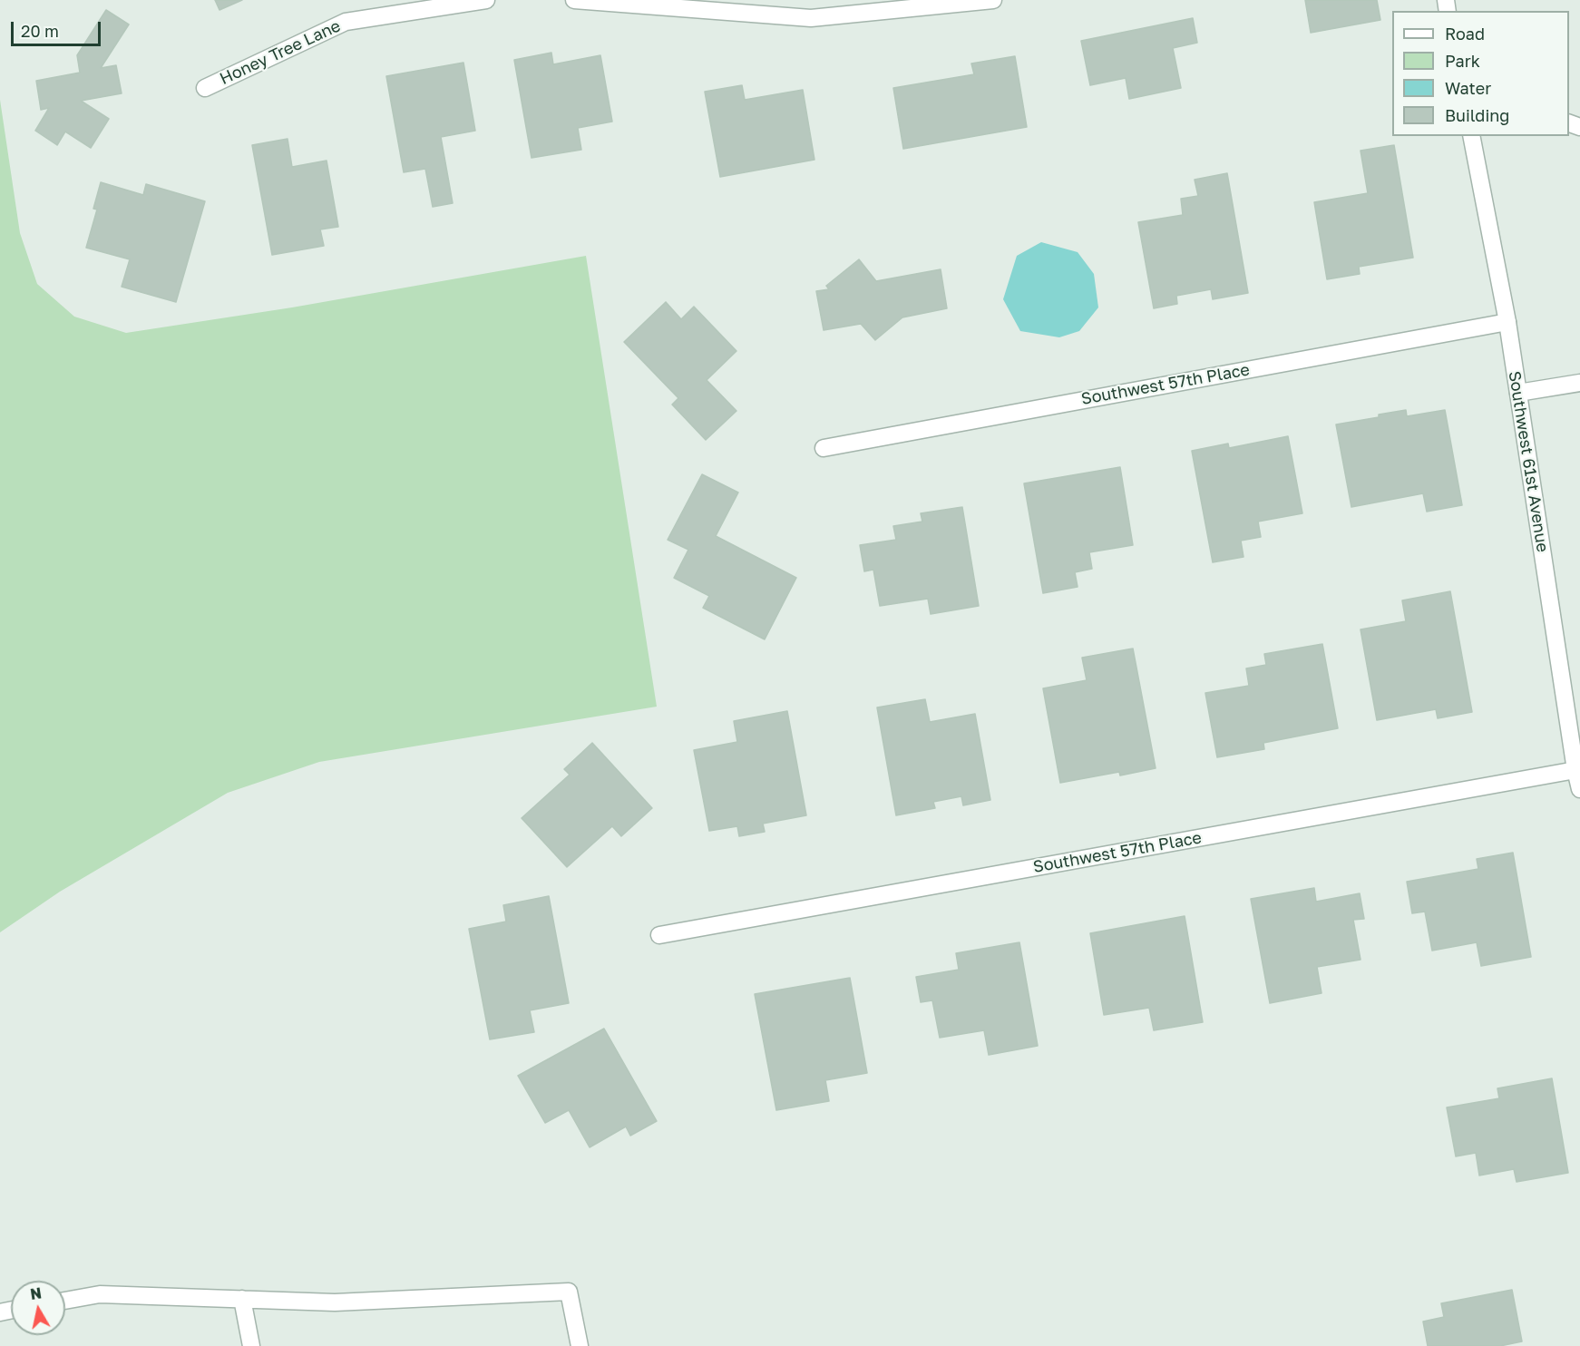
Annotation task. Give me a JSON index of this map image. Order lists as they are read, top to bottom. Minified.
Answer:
{"streets":{"street":["Honey Tree Lane","Southwest 57th Place","Southwest 61st Avenue"]},"crossings":[["Southwest 57th Place","Southwest 61st Avenue"]],"legend":["Road","Park","Water","Building"],"scale_bar":"20 m","north":"top"}
